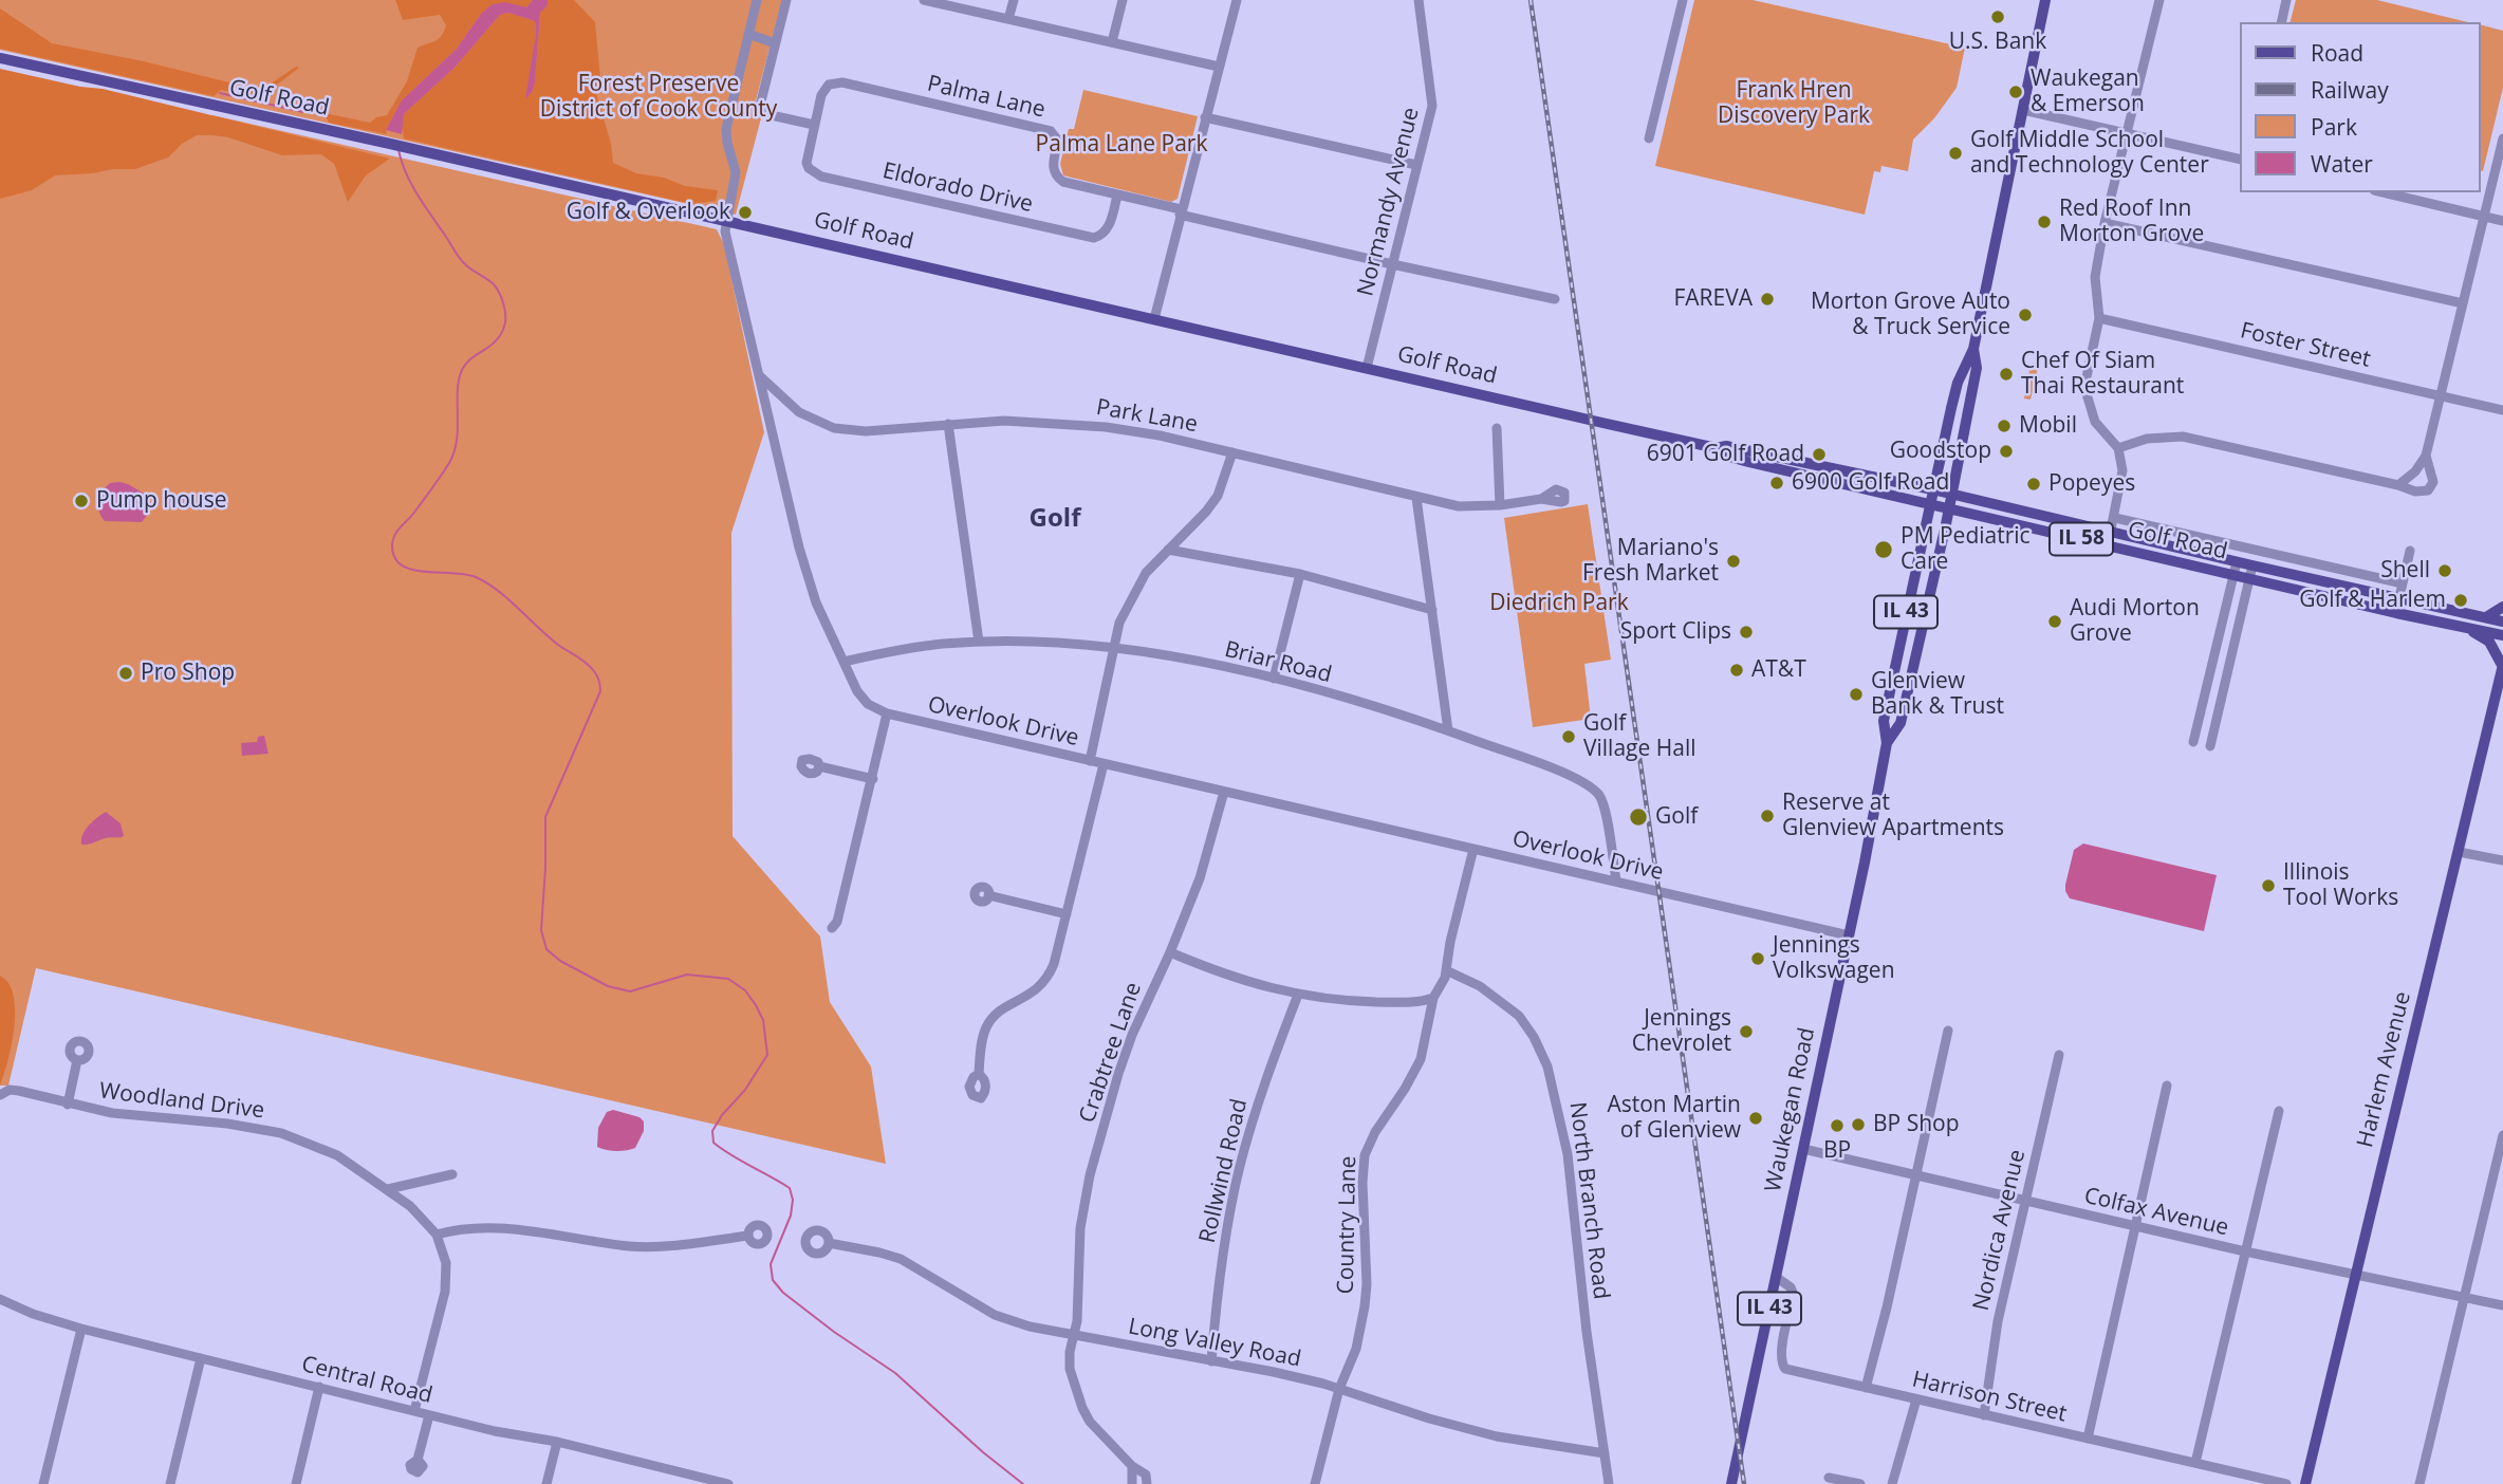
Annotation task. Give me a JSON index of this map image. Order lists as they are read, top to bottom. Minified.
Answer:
{"streets":{"main road":["Golf Road","IL 58","IL 43","Harlem Avenue","Waukegan Road"],"street":["Palma Lane","Eldorado Drive","Normandy Avenue","Foster Street","Park Lane","Briar Road","Overlook Drive","Crabtree Lane","Woodland Drive","Rollwind Road","North Branch Road","Colfax Avenue","Country Lane","Nordica Avenue","Long Valley Road","Central Road","Harrison Street"]},"crossings":[["Palma Lane","Eldorado Drive"],["Palma Lane","Normandy Avenue"],["Golf Road","Normandy Avenue"],["Golf Road","IL 43"],["Golf Road","Overlook Drive"],["Golf Road","Waukegan Road"],["Park Lane","Overlook Drive"],["IL 43","Waukegan Road"],["Briar Road","Overlook Drive"],["Overlook Drive","Crabtree Lane"],["Overlook Drive","Waukegan Road"],["Overlook Drive","Country Lane"],["Crabtree Lane","Long Valley Road"],["Harlem Avenue","Colfax Avenue"],["Woodland Drive","Central Road"],["Waukegan Road","Colfax Avenue"],["Waukegan Road","Harrison Street"],["Rollwind Road","Long Valley Road"],["North Branch Road","Country Lane"],["North Branch Road","Long Valley Road"],["Colfax Avenue","Nordica Avenue"],["Country Lane","Long Valley Road"],["Nordica Avenue","Harrison Street"]],"districts":["Golf"],"parks":["Forest Preserve District of Cook County","Frank Hren Discovery Park","Palma Lane Park","Diedrich Park"],"places":["U.S. Bank","Waukegan & Emerson","Golf Middle School and Technology Center","Golf & Overlook","Red Roof Inn Morton Grove","FAREVA","Morton Grove Auto & Truck Service","Chef Of Siam Thai Restaurant","Mobil","Goodstop","6901 Golf Road","6900 Golf Road","Popeyes","Pump house","PM Pediatric Care","Mariano's Fresh Market","Shell","Golf & Harlem","Audi Morton Grove","Sport Clips","AT&T","Pro Shop","Glenview Bank & Trust","Golf Village Hall","Reserve at Glenview Apartments","Golf","Illinois Tool Works","Jennings Volkswagen","Jennings Chevrolet","Aston Martin of Glenview","BP Shop","BP"],"legend":["Road","Railway","Park","Water"]}
